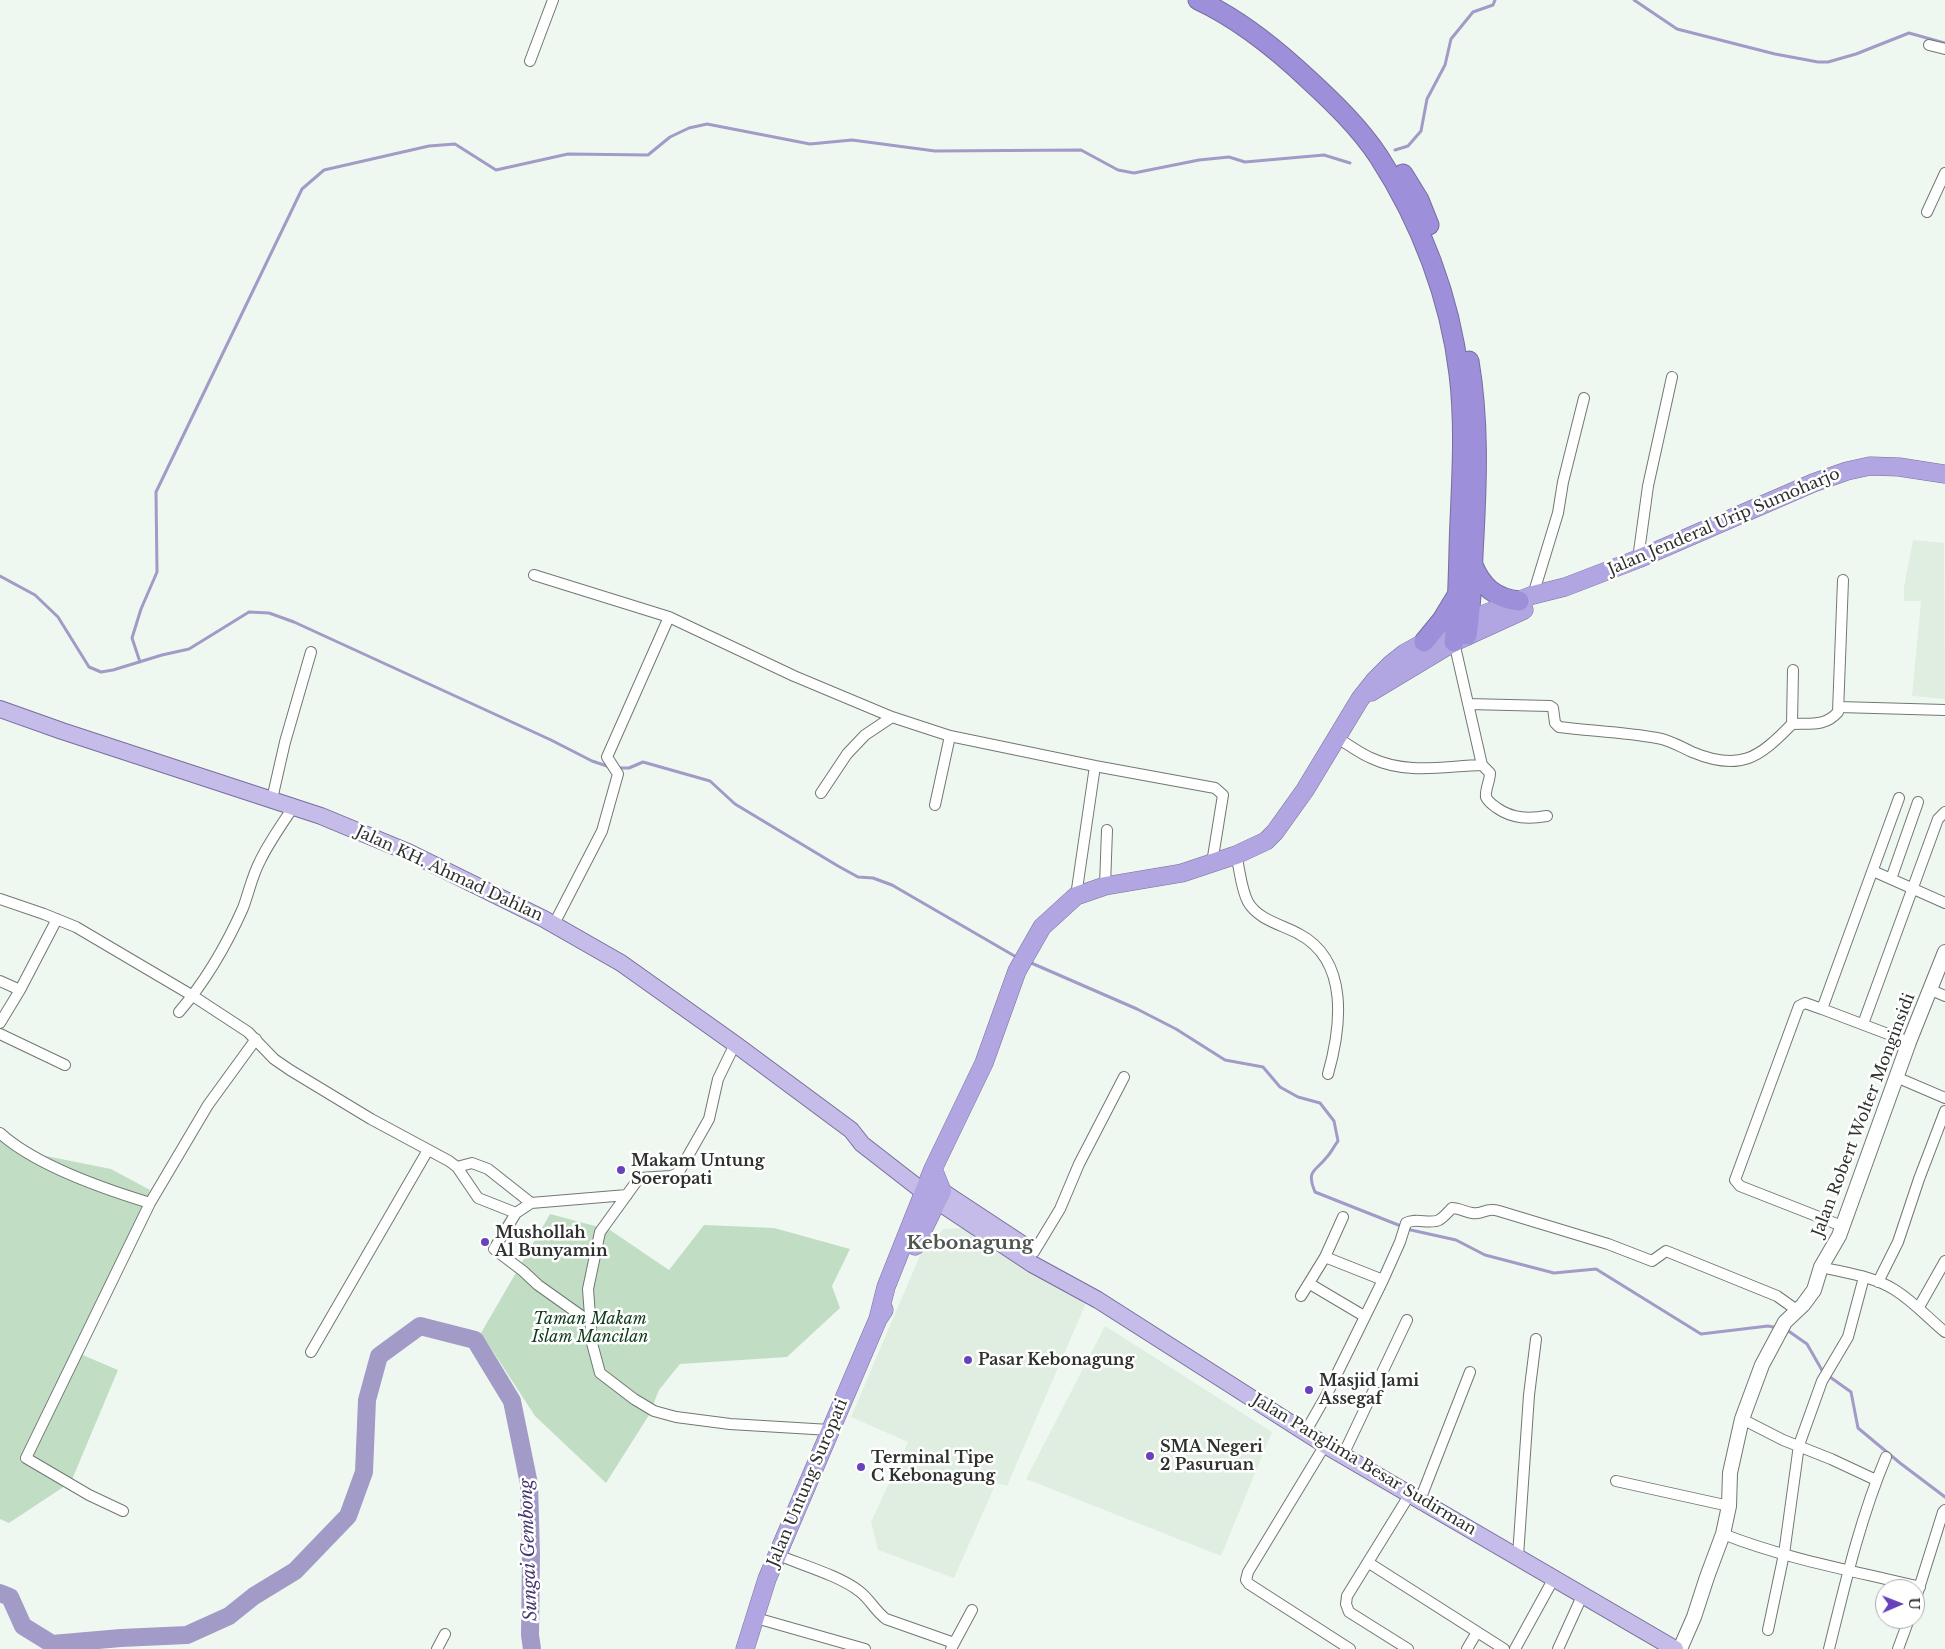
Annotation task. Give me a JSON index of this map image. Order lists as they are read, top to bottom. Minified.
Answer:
{"streets":{"highway":["Jalan Jenderal Urip Sumoharjo","Jalan Untung Suropati"],"main road":["Jalan KH. Ahmad Dahlan","Jalan Robert Wolter Monginsidi","Jalan Panglima Besar Sudirman"]},"crossings":[["Jalan Jenderal Urip Sumoharjo","Jalan KH. Ahmad Dahlan"],["Jalan Jenderal Urip Sumoharjo","Jalan Panglima Besar Sudirman"],["Jalan Jenderal Urip Sumoharjo","Jalan Untung Suropati"],["Jalan KH. Ahmad Dahlan","Jalan Panglima Besar Sudirman"],["Jalan KH. Ahmad Dahlan","Jalan Untung Suropati"],["Jalan Panglima Besar Sudirman","Jalan Untung Suropati"]],"districts":["Kebonagung"],"water":["Sungai Gembong"],"parks":["Taman Makam Islam Mancilan"],"places":["Makam Untung Soeropati","Mushollah Al Bunyamin","Pasar Kebonagung","Masjid Jami Assegaf","SMA Negeri 2 Pasuruan","Terminal Tipe C Kebonagung"],"north":"right"}
